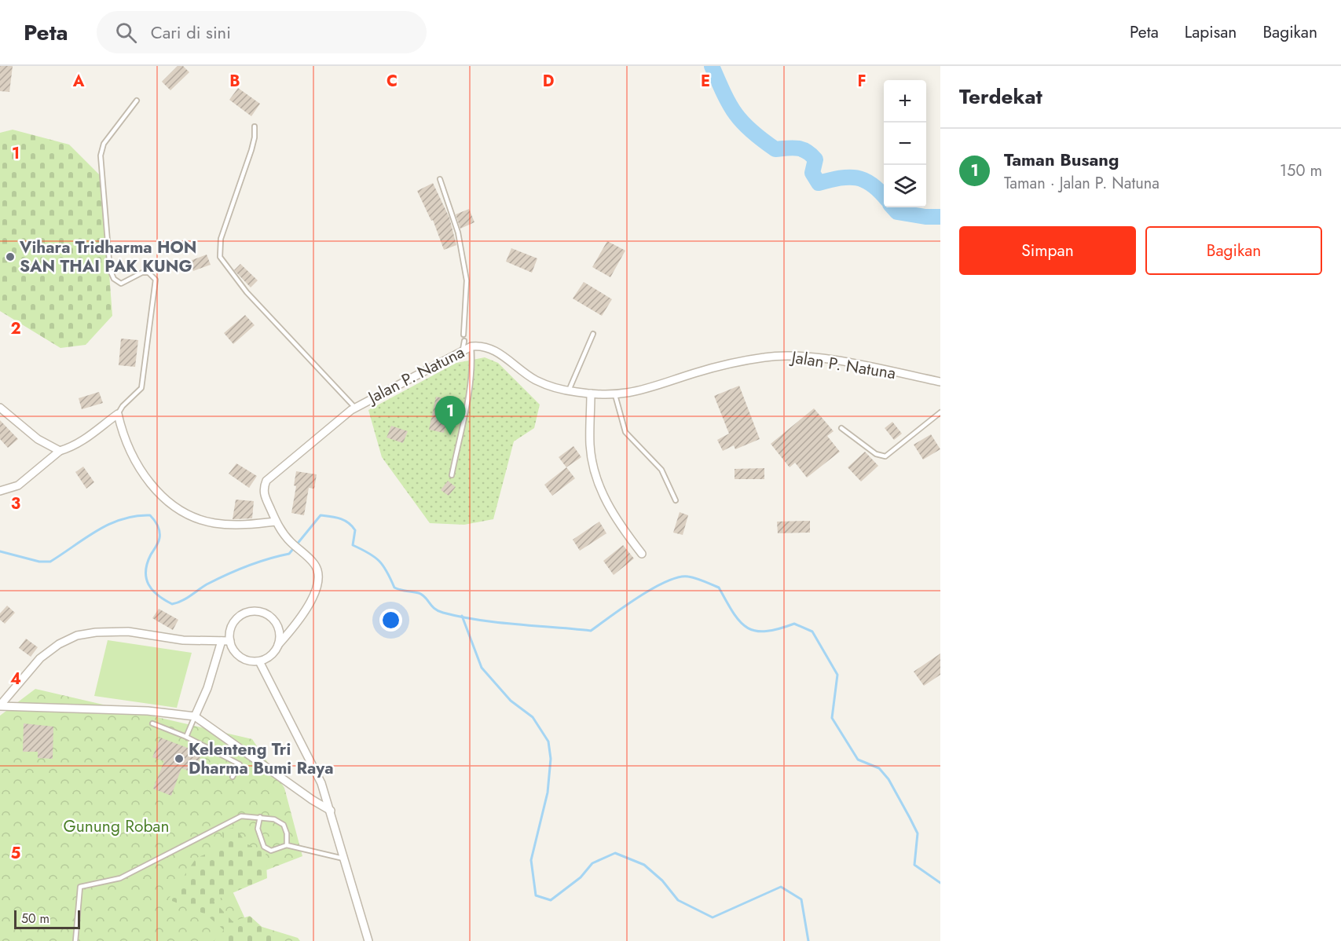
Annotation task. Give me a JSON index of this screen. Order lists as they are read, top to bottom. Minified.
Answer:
{"streets":{"street":["Jalan P. Natuna"]},"parks":["Gunung Roban"],"places":["Vihara Tridharma HON SAN THAI PAK KUNG","Kelenteng Tri Dharma Bumi Raya"],"scale_bar":"50 m","page":{"header":"Peta","search":"Cari di sini","nav":["Peta","Lapisan","Bagikan"],"heading":"Terdekat","map_buttons":["+","−"],"list":[{"mark":"1","name":"Taman Busang","note":"Taman · Jalan P. Natuna","value":"150 m"}],"buttons":["Simpan","Bagikan"],"pins":"1","scale":"50 m"},"grid":{"columns":["A","B","C","D","E","F"],"rows":["1","2","3","4","5"]}}
